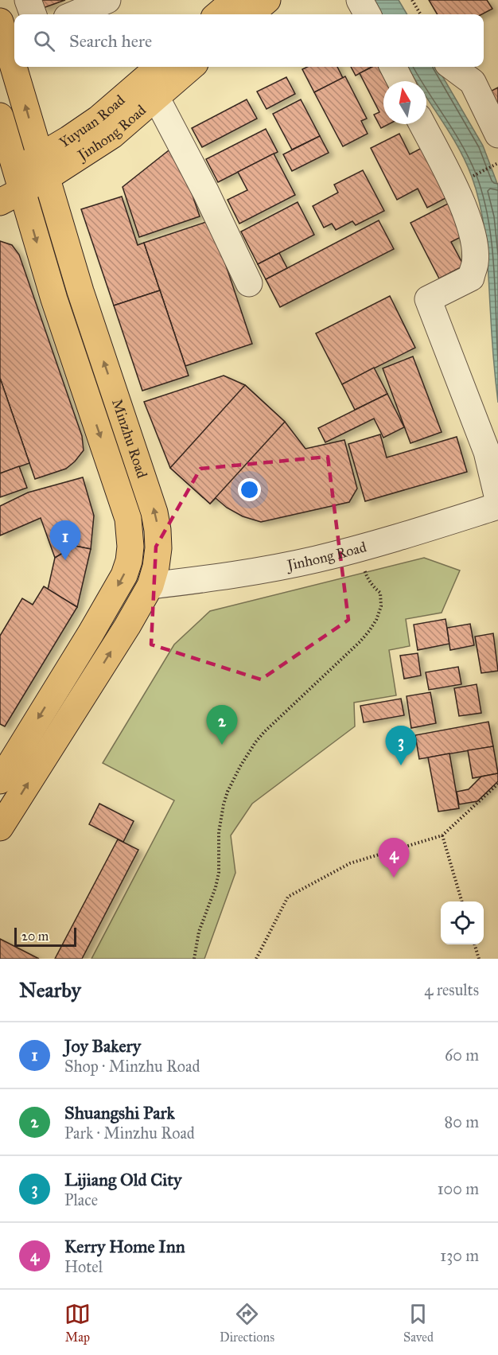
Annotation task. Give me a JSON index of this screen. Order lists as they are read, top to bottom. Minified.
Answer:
{"streets":{"main road":["Yuyuan Road","Jinhong Road","Minzhu Road"]},"crossings":[["Yuyuan Road","Jinhong Road"],["Yuyuan Road","Minzhu Road"],["Jinhong Road","Minzhu Road"]],"scale_bar":"20 m","north":"top","page":{"search":"Search here","pins":["1","2","3","4"],"scale":"20 m","heading":["Nearby","4 results"],"list":[{"mark":"1","name":"Joy Bakery","note":"Shop · Minzhu Road","value":"60 m"},{"mark":"2","name":"Shuangshi Park","note":"Park · Minzhu Road","value":"80 m"},{"mark":"3","name":"Lijiang Old City","note":"Place","value":"100 m"},{"mark":"4","name":"Kerry Home Inn","note":"Hotel","value":"130 m"}],"nav":["Map","Directions","Saved"]}}
